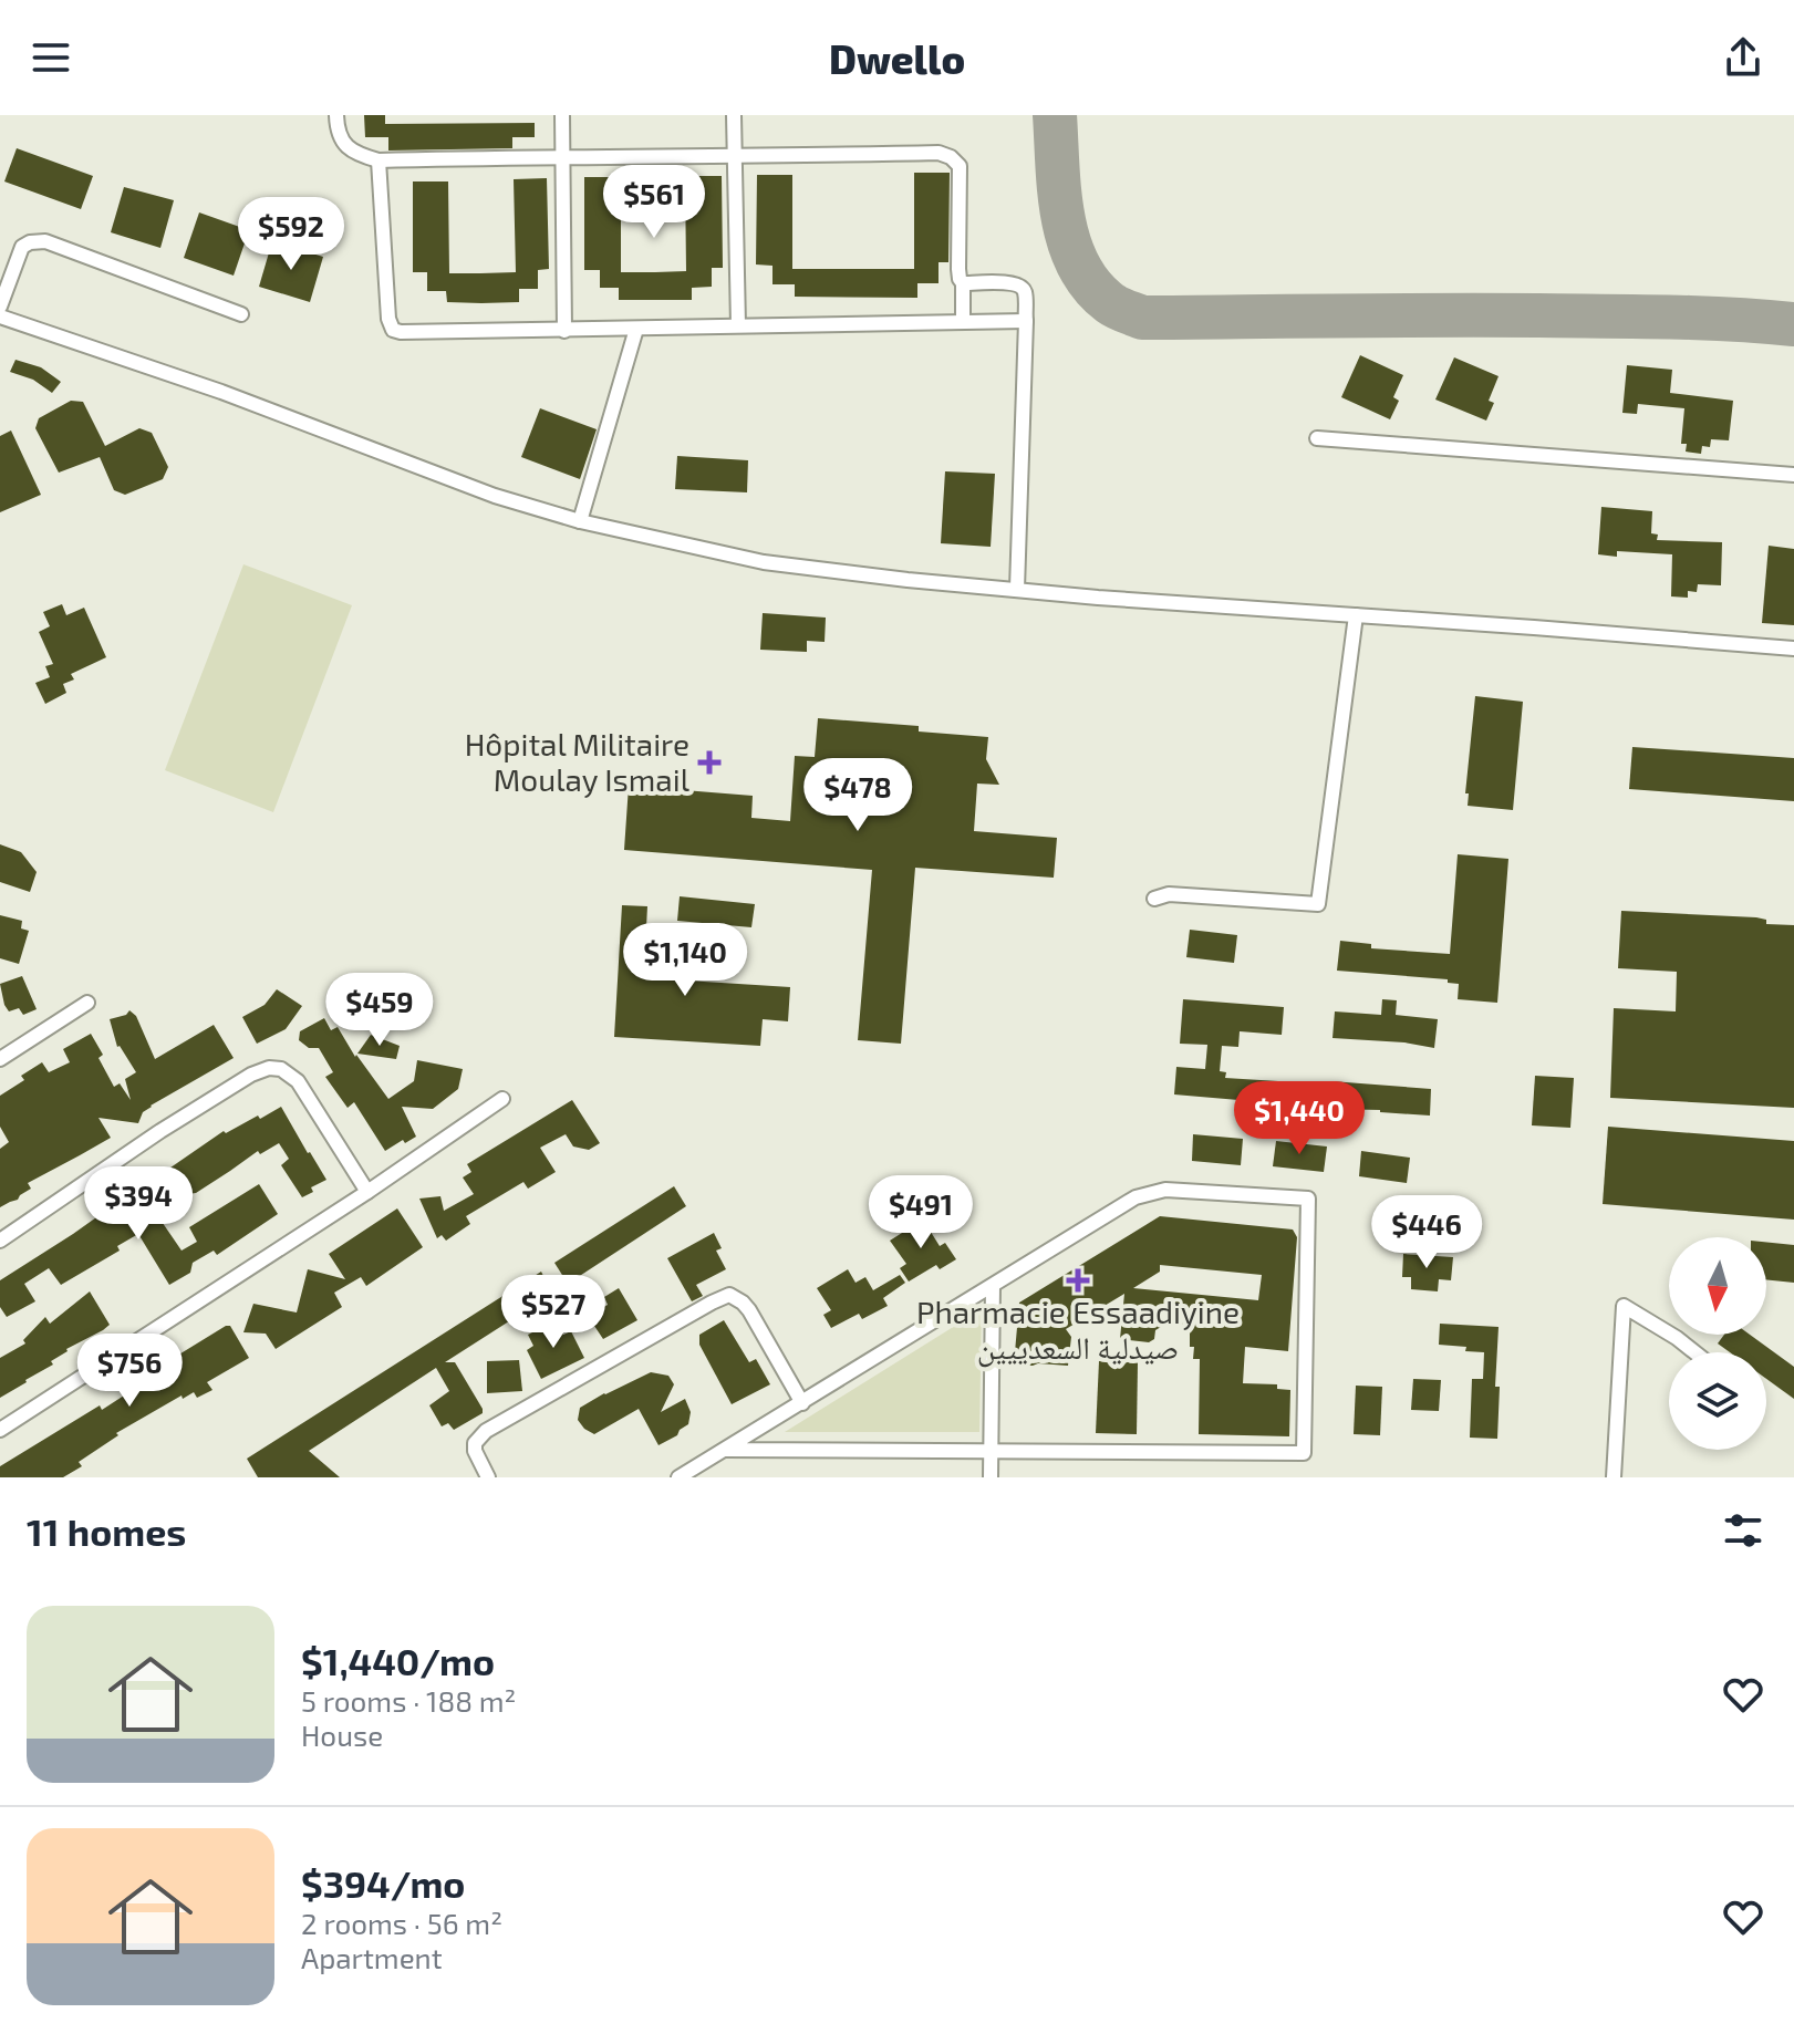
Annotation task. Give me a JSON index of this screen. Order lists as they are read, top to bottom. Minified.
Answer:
{"places":{"health":["Hôpital Militaire Moulay Ismail","Pharmacie Essaadiyine صيدلية السعدييين"]},"north":"bottom","page":{"header":"Dwello","price":["$561","$592","$478","$1,140","$459","$1,440","$394","$491","$446","$527","$756"],"heading":"11 homes","list":[{"name":"$1,440/mo","note":"5 rooms · 188 m² · House"},{"name":"$394/mo","note":"2 rooms · 56 m² · Apartment"}]}}
